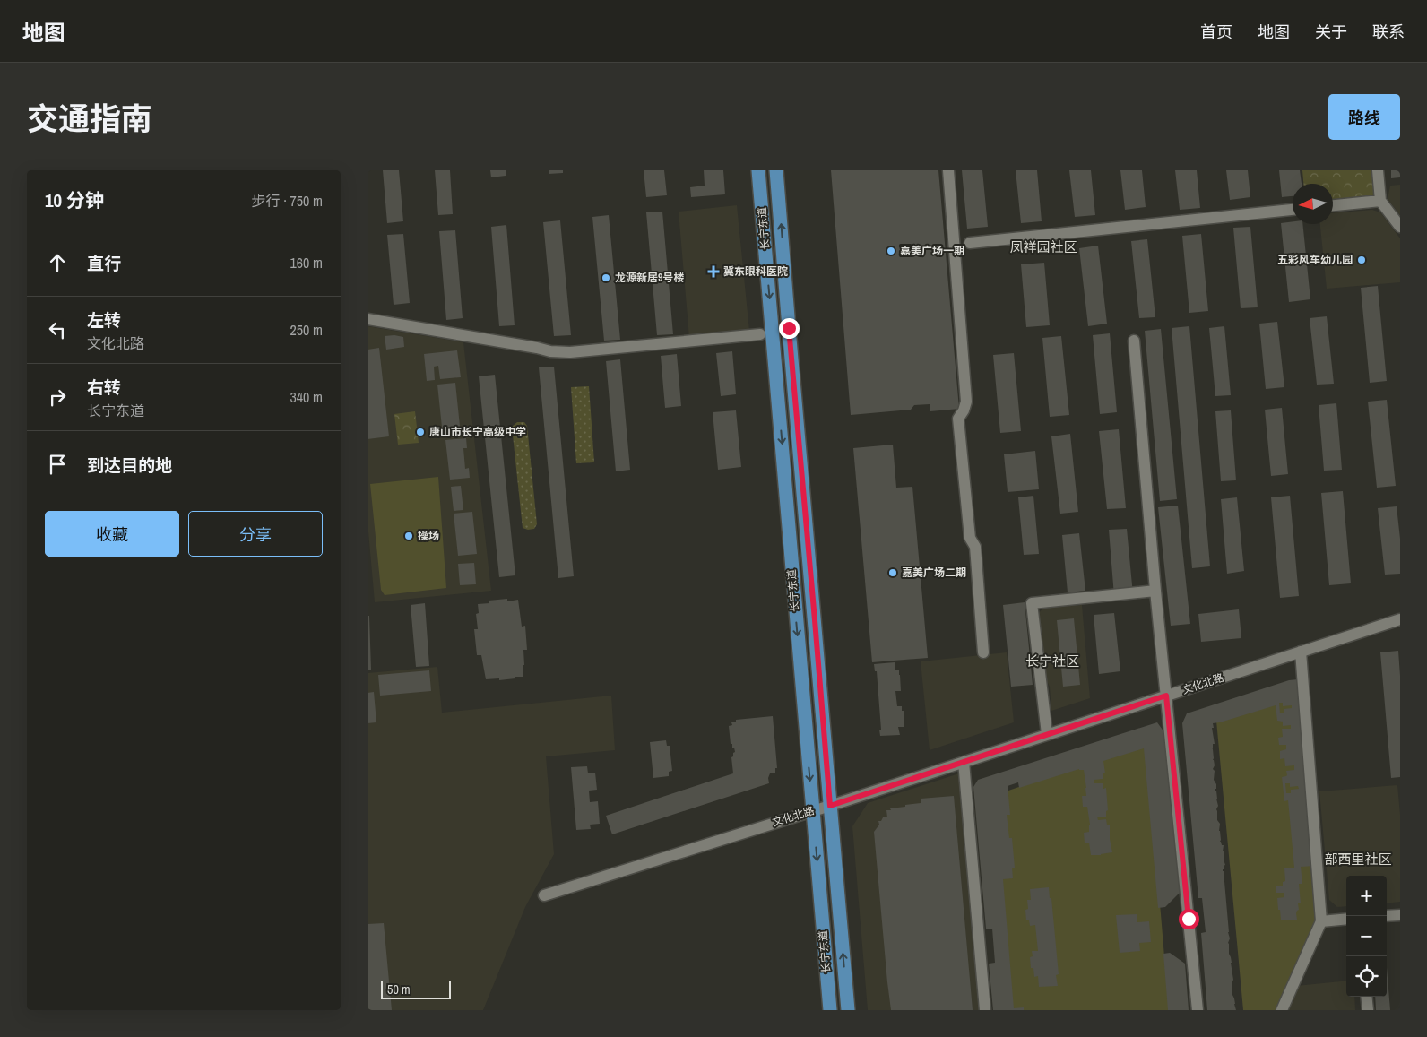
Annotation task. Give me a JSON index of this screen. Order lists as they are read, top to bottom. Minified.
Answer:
{"streets":{"main road":["长宁东道"],"street":["文化北路"]},"crossings":[["长宁东道","文化北路"]],"districts":["凤祥园社区","长宁社区","部西里社区"],"places":{"other":["嘉美广场一期","五彩风车幼儿园","龙源新居9号楼","唐山市长宁高级中学","操场","嘉美广场二期"],"health":["冀东眼科医院"]},"scale_bar":"50 m","north":"left","page":{"header":"地图","nav":["首页","地图","关于","联系"],"title":"交通指南","buttons":["路线",["收藏","分享"]],"heading":["10 分钟","步行 · 750 m"],"list":[["直行","160 m"],["左转","文化北路","250 m"],["右转","长宁东道","340 m"],"到达目的地"],"map_buttons":["+","−"],"scale":"50 m"}}
